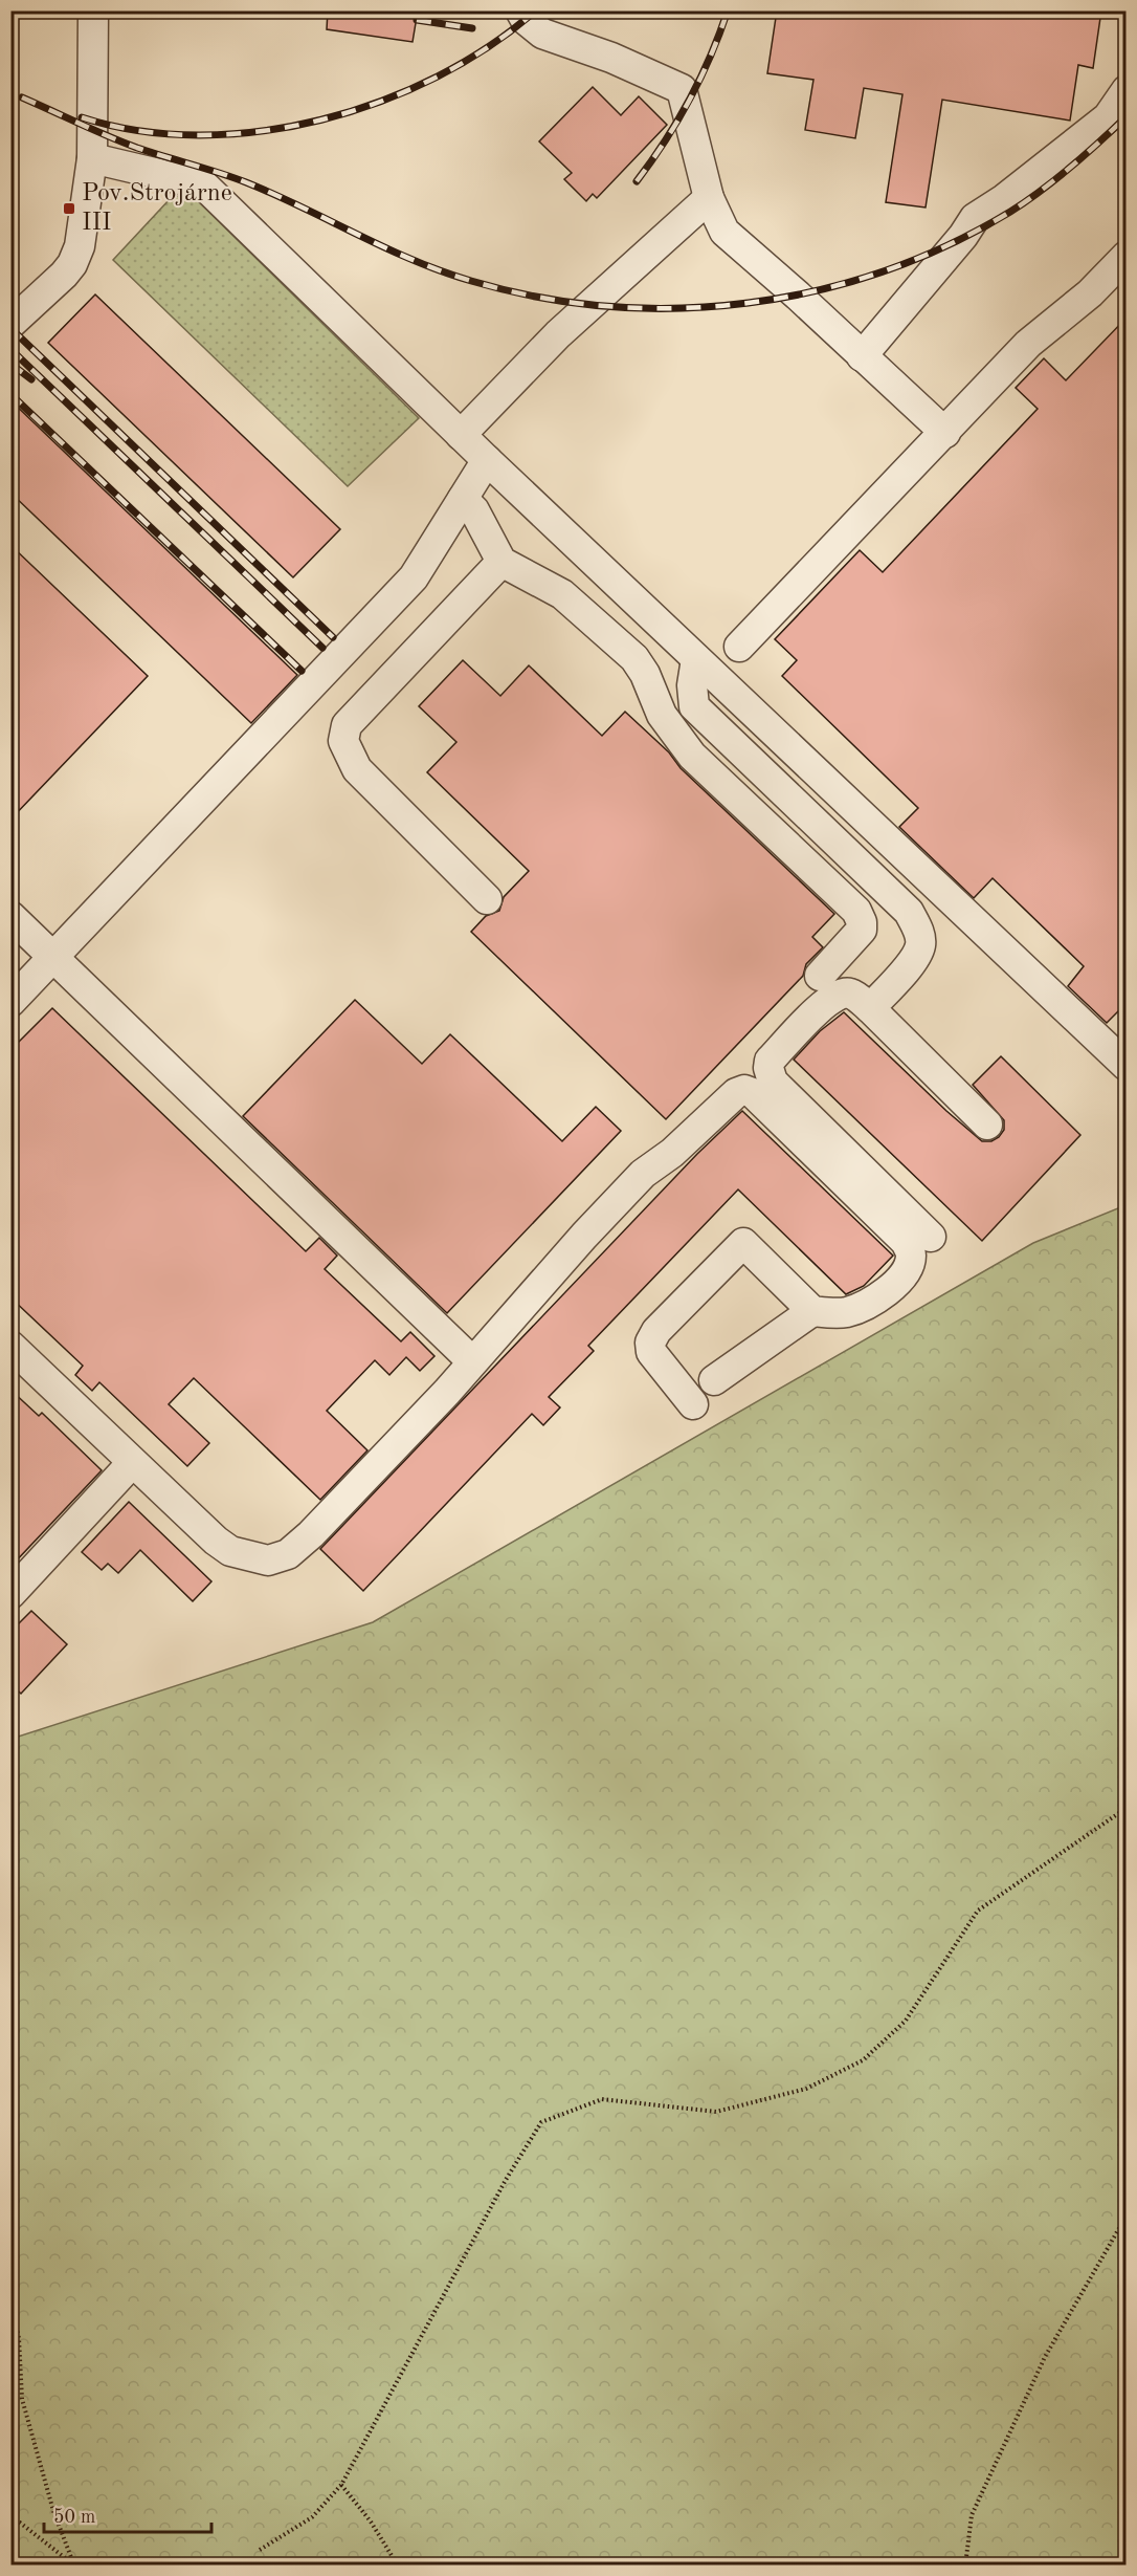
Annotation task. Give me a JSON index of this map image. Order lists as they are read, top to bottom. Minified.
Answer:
{"places":{"transit":["Pov.Strojárne III"]},"scale_bar":"50 m"}
